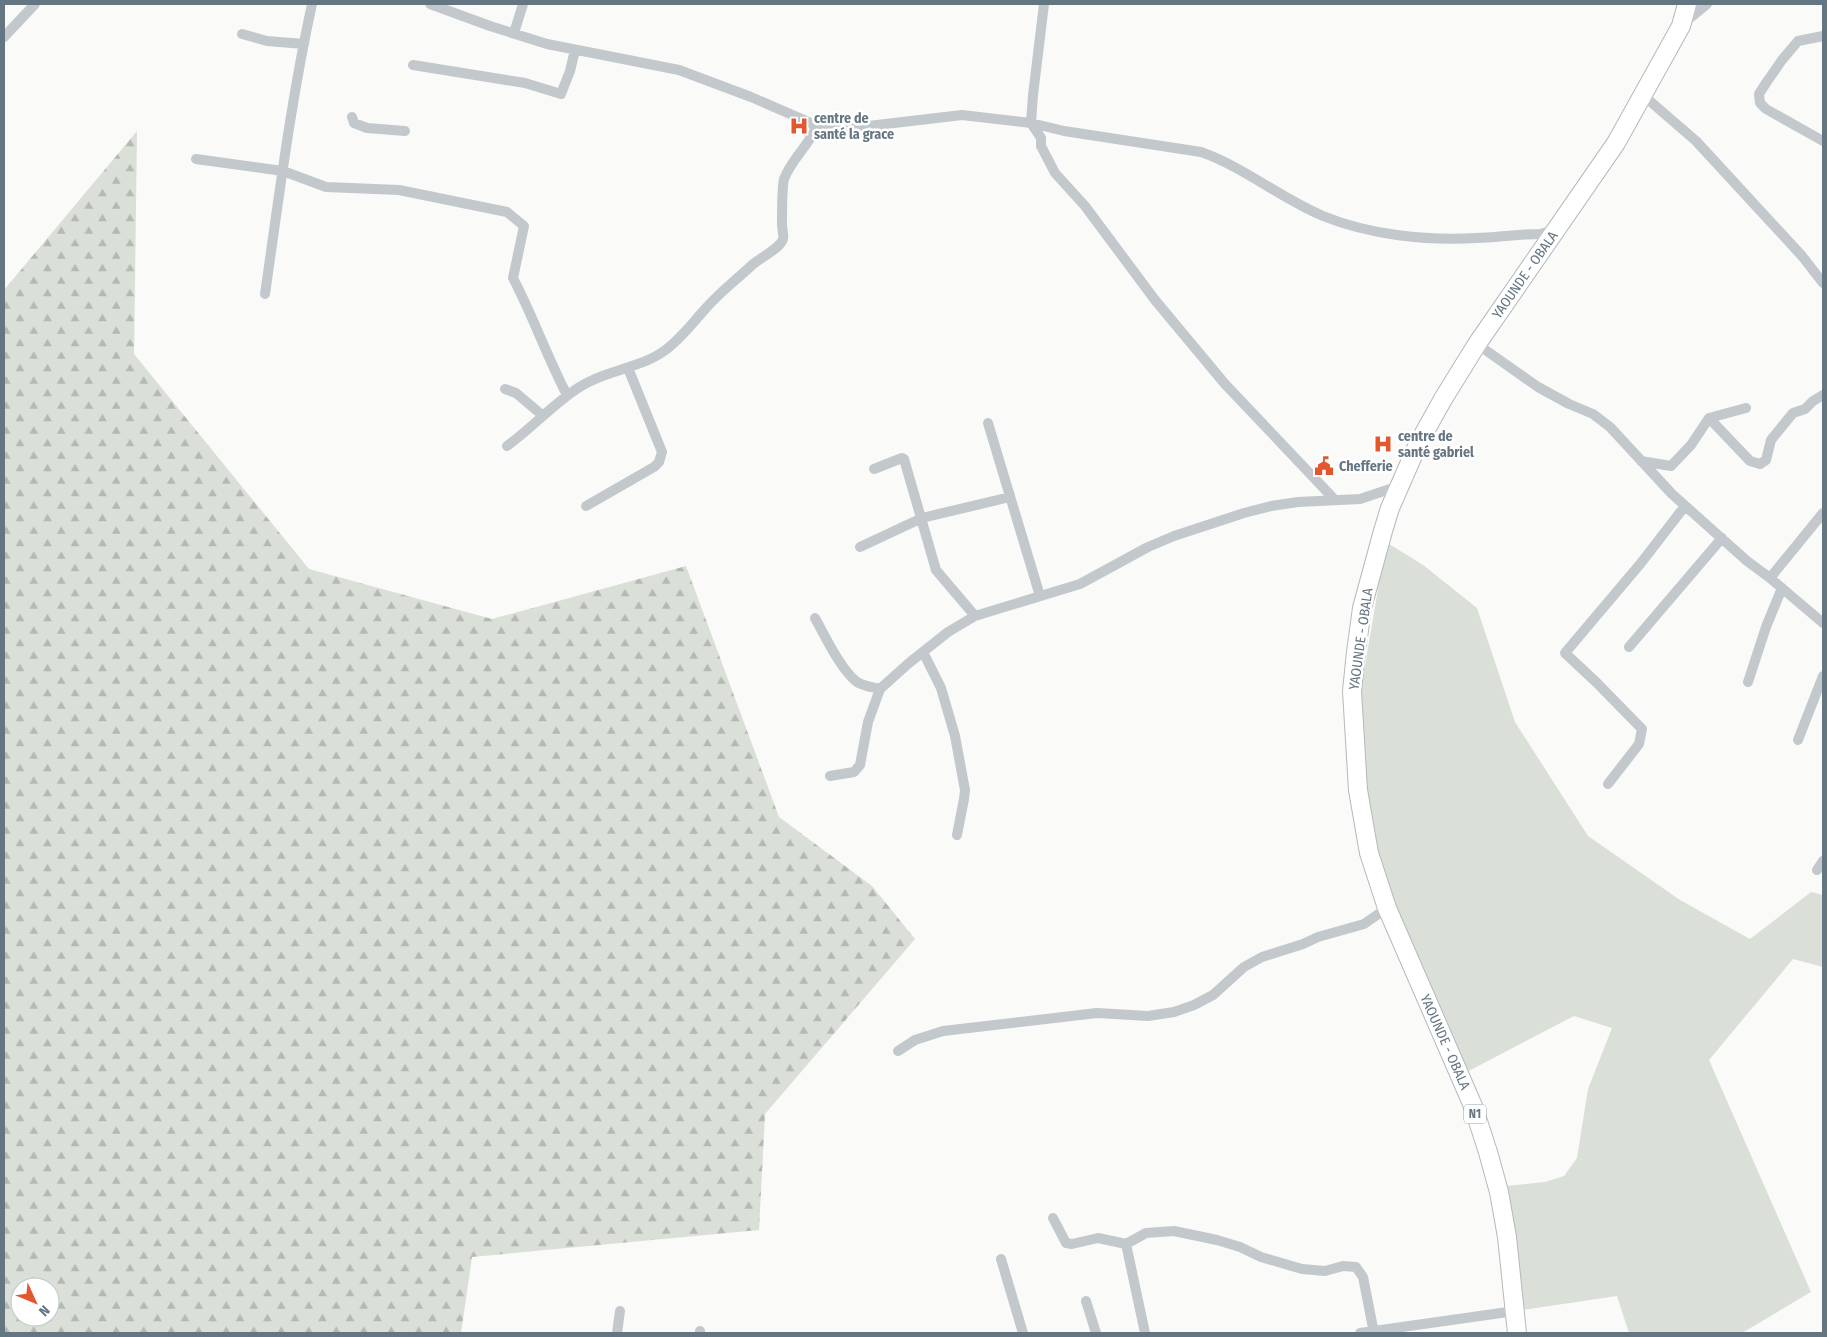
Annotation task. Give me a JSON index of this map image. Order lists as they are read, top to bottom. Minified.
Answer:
{"streets":{"highway":["YAOUNDE - OBALA","N1"]},"places":{"hospital":["centre de santé la grace","centre de santé gabriel"],"public building":["Chefferie"]},"north":"bottom right"}
